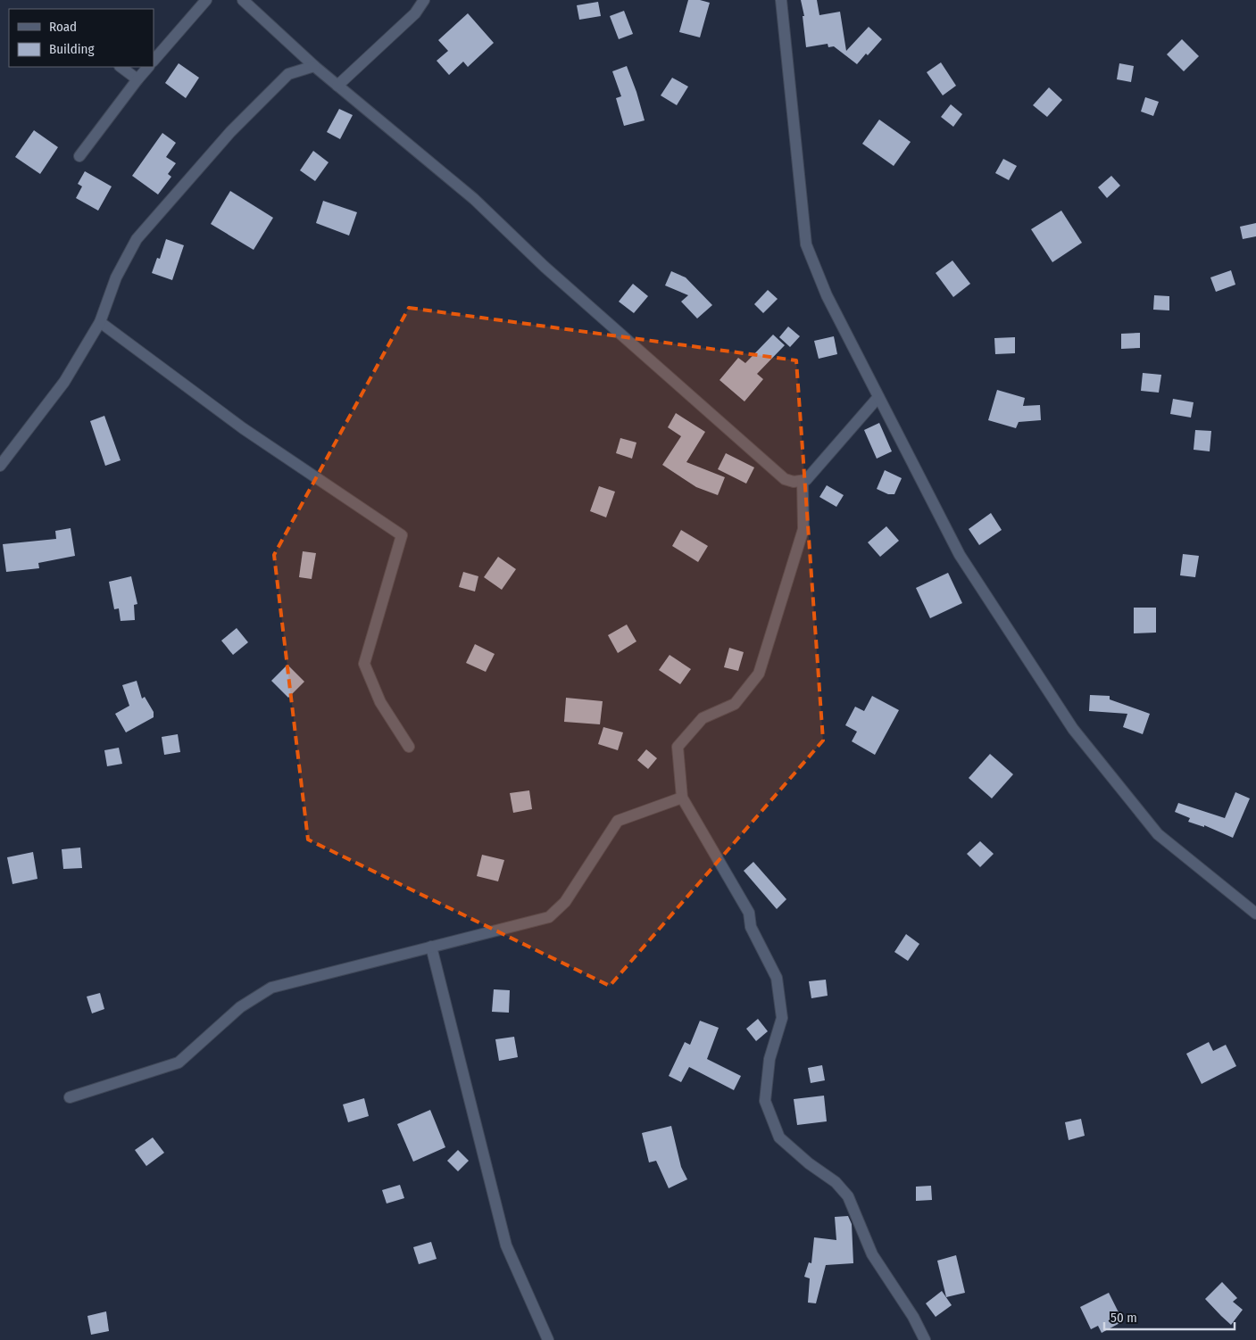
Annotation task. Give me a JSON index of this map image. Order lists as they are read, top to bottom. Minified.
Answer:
{"legend":["Road","Building"],"scale_bar":"50 m"}
